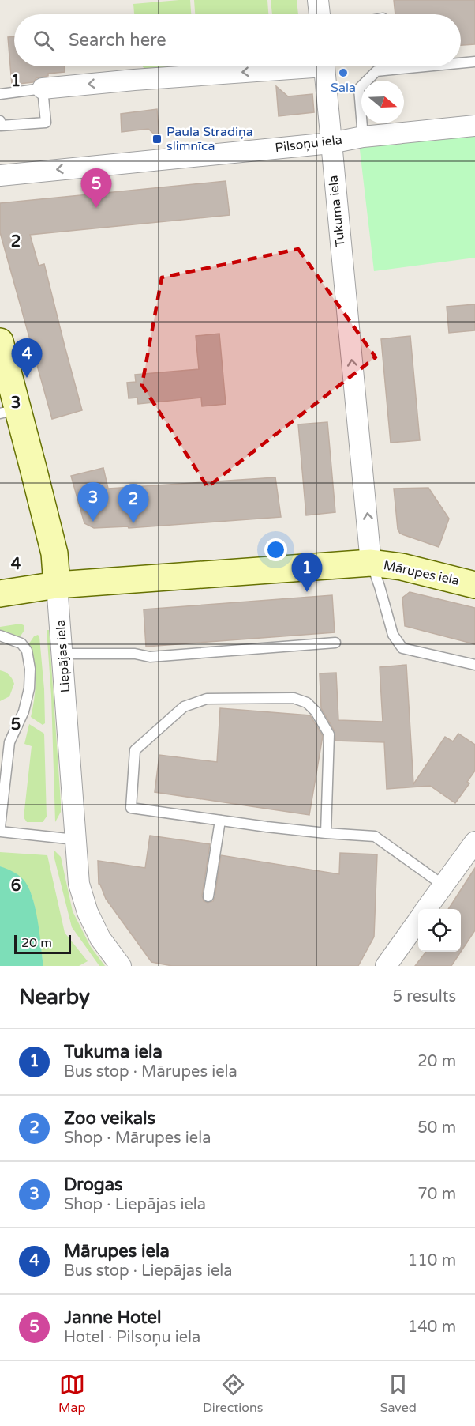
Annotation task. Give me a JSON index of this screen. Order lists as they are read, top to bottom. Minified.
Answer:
{"streets":{"street":["Pilsoņu iela","Tukuma iela","Mārupes iela","Liepājas iela"]},"crossings":[["Pilsoņu iela","Tukuma iela"],["Tukuma iela","Mārupes iela"],["Mārupes iela","Liepājas iela"]],"one_way":["Tukuma iela"],"places":{"other":["Sala"],"transit":["Paula Stradiņa slimnīca"]},"scale_bar":"20 m","north":"right","page":{"search":"Search here","pins":["5","4","3","2","1"],"scale":"20 m","heading":["Nearby","5 results"],"list":[{"mark":"1","name":"Tukuma iela","note":"Bus stop · Mārupes iela","value":"20 m"},{"mark":"2","name":"Zoo veikals","note":"Shop · Mārupes iela","value":"50 m"},{"mark":"3","name":"Drogas","note":"Shop · Liepājas iela","value":"70 m"},{"mark":"4","name":"Mārupes iela","note":"Bus stop · Liepājas iela","value":"110 m"},{"mark":"5","name":"Janne Hotel","note":"Hotel · Pilsoņu iela","value":"140 m"}],"nav":["Map","Directions","Saved"]},"grid":{"rows":["1","2","3","4","5","6"]}}
